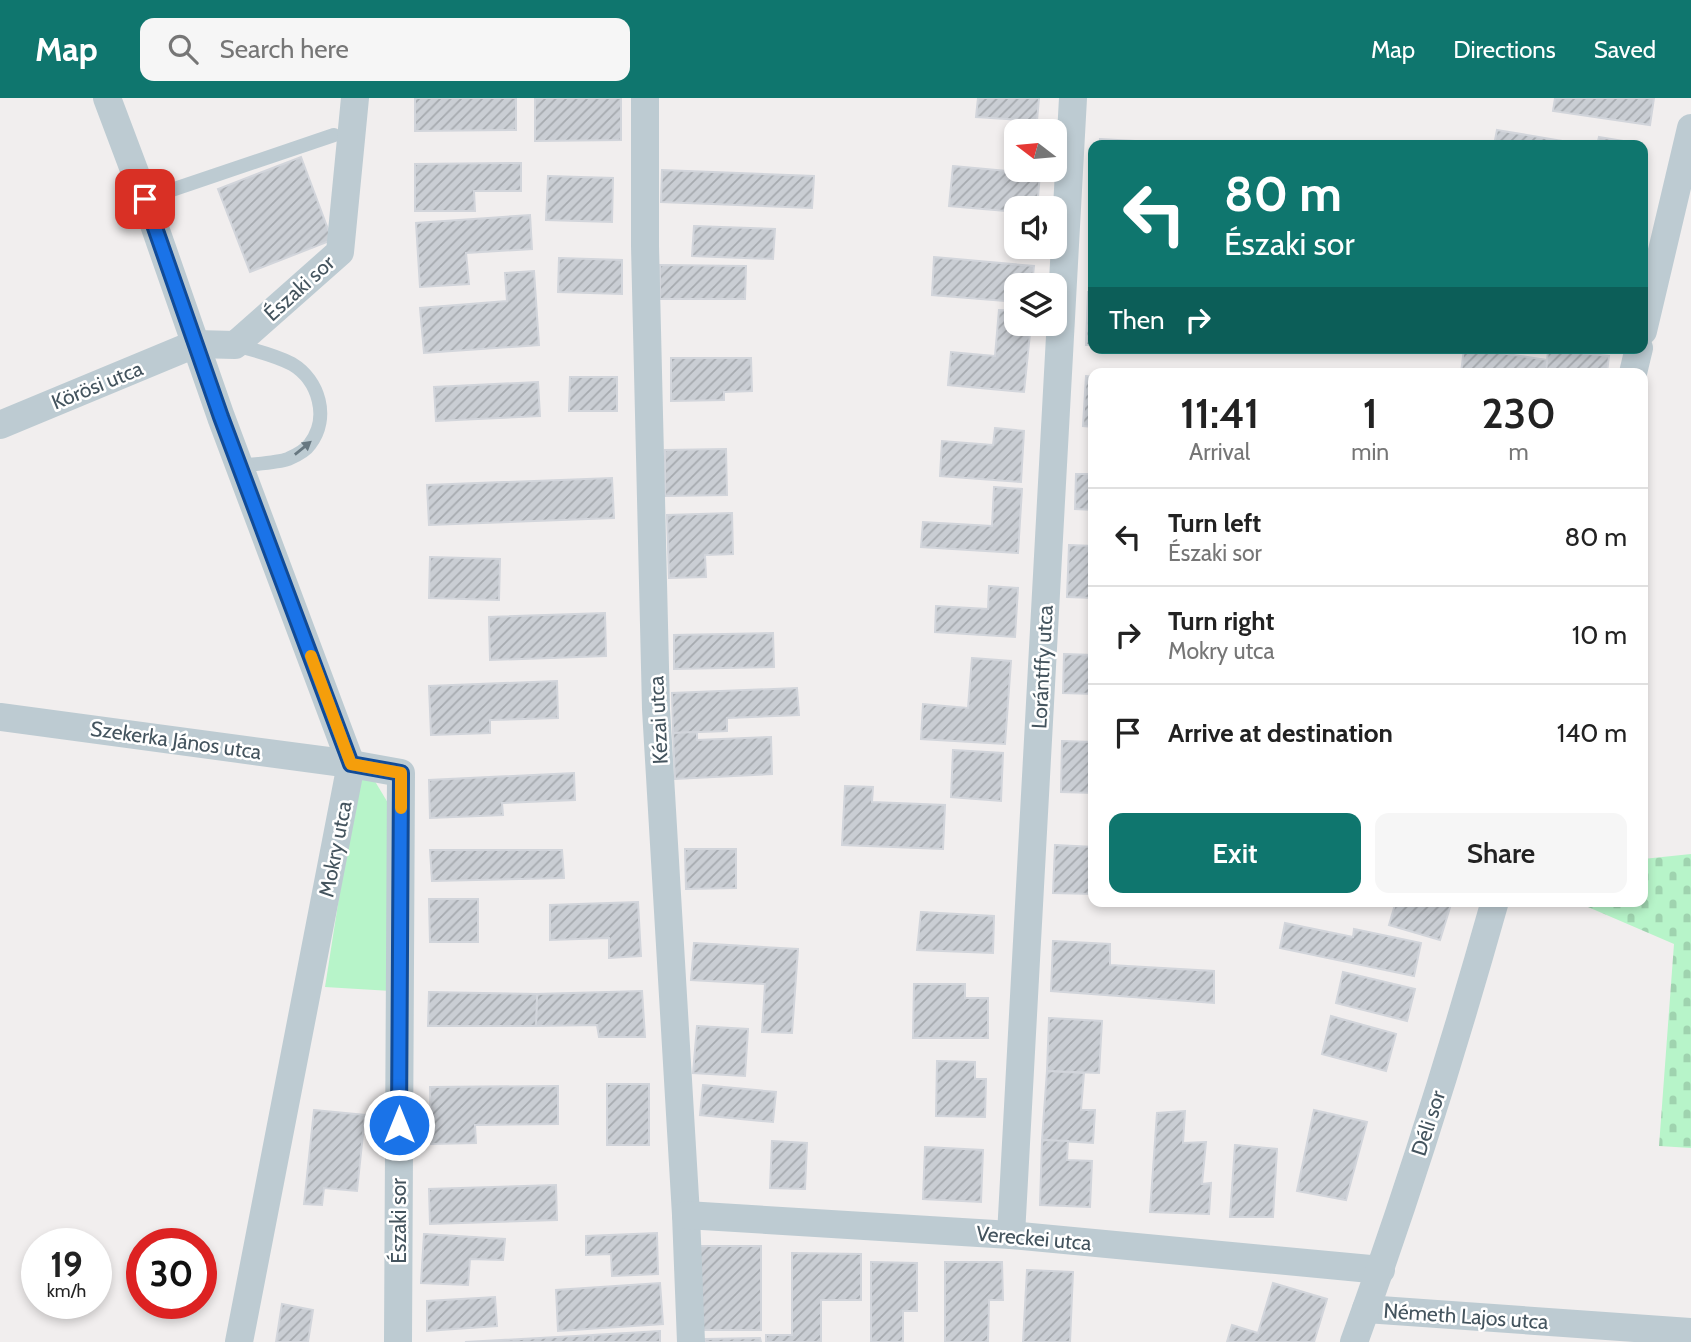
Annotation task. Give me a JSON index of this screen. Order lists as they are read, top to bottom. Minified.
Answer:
{"streets":{"street":["Északi sor","Körösi utca","Lorántffy utca","Kézai utca","Szekerka János utca","Mokry utca","Déli sor","Vereckei utca","Németh Lajos utca"]},"crossings":[["Északi sor","Szekerka János utca"],["Északi sor","Mokry utca"],["Lorántffy utca","Vereckei utca"],["Kézai utca","Vereckei utca"],["Szekerka János utca","Mokry utca"],["Déli sor","Vereckei utca"],["Déli sor","Németh Lajos utca"]],"north":"left","page":{"header":"Map","search":"Search here","nav":["Map","Directions","Saved"],"turn":["80 m","Északi sor"],"then":"Then","eta":["11:41","Arrival","1","min","230","m"],"list":[{"name":"Turn left","note":"Északi sor","value":"80 m"},{"name":"Turn right","note":"Mokry utca","value":"10 m"},{"name":"Arrive at destination","value":"140 m"}],"buttons":["Exit","Share"],"speed":"19 km/h","limit":"30"}}
